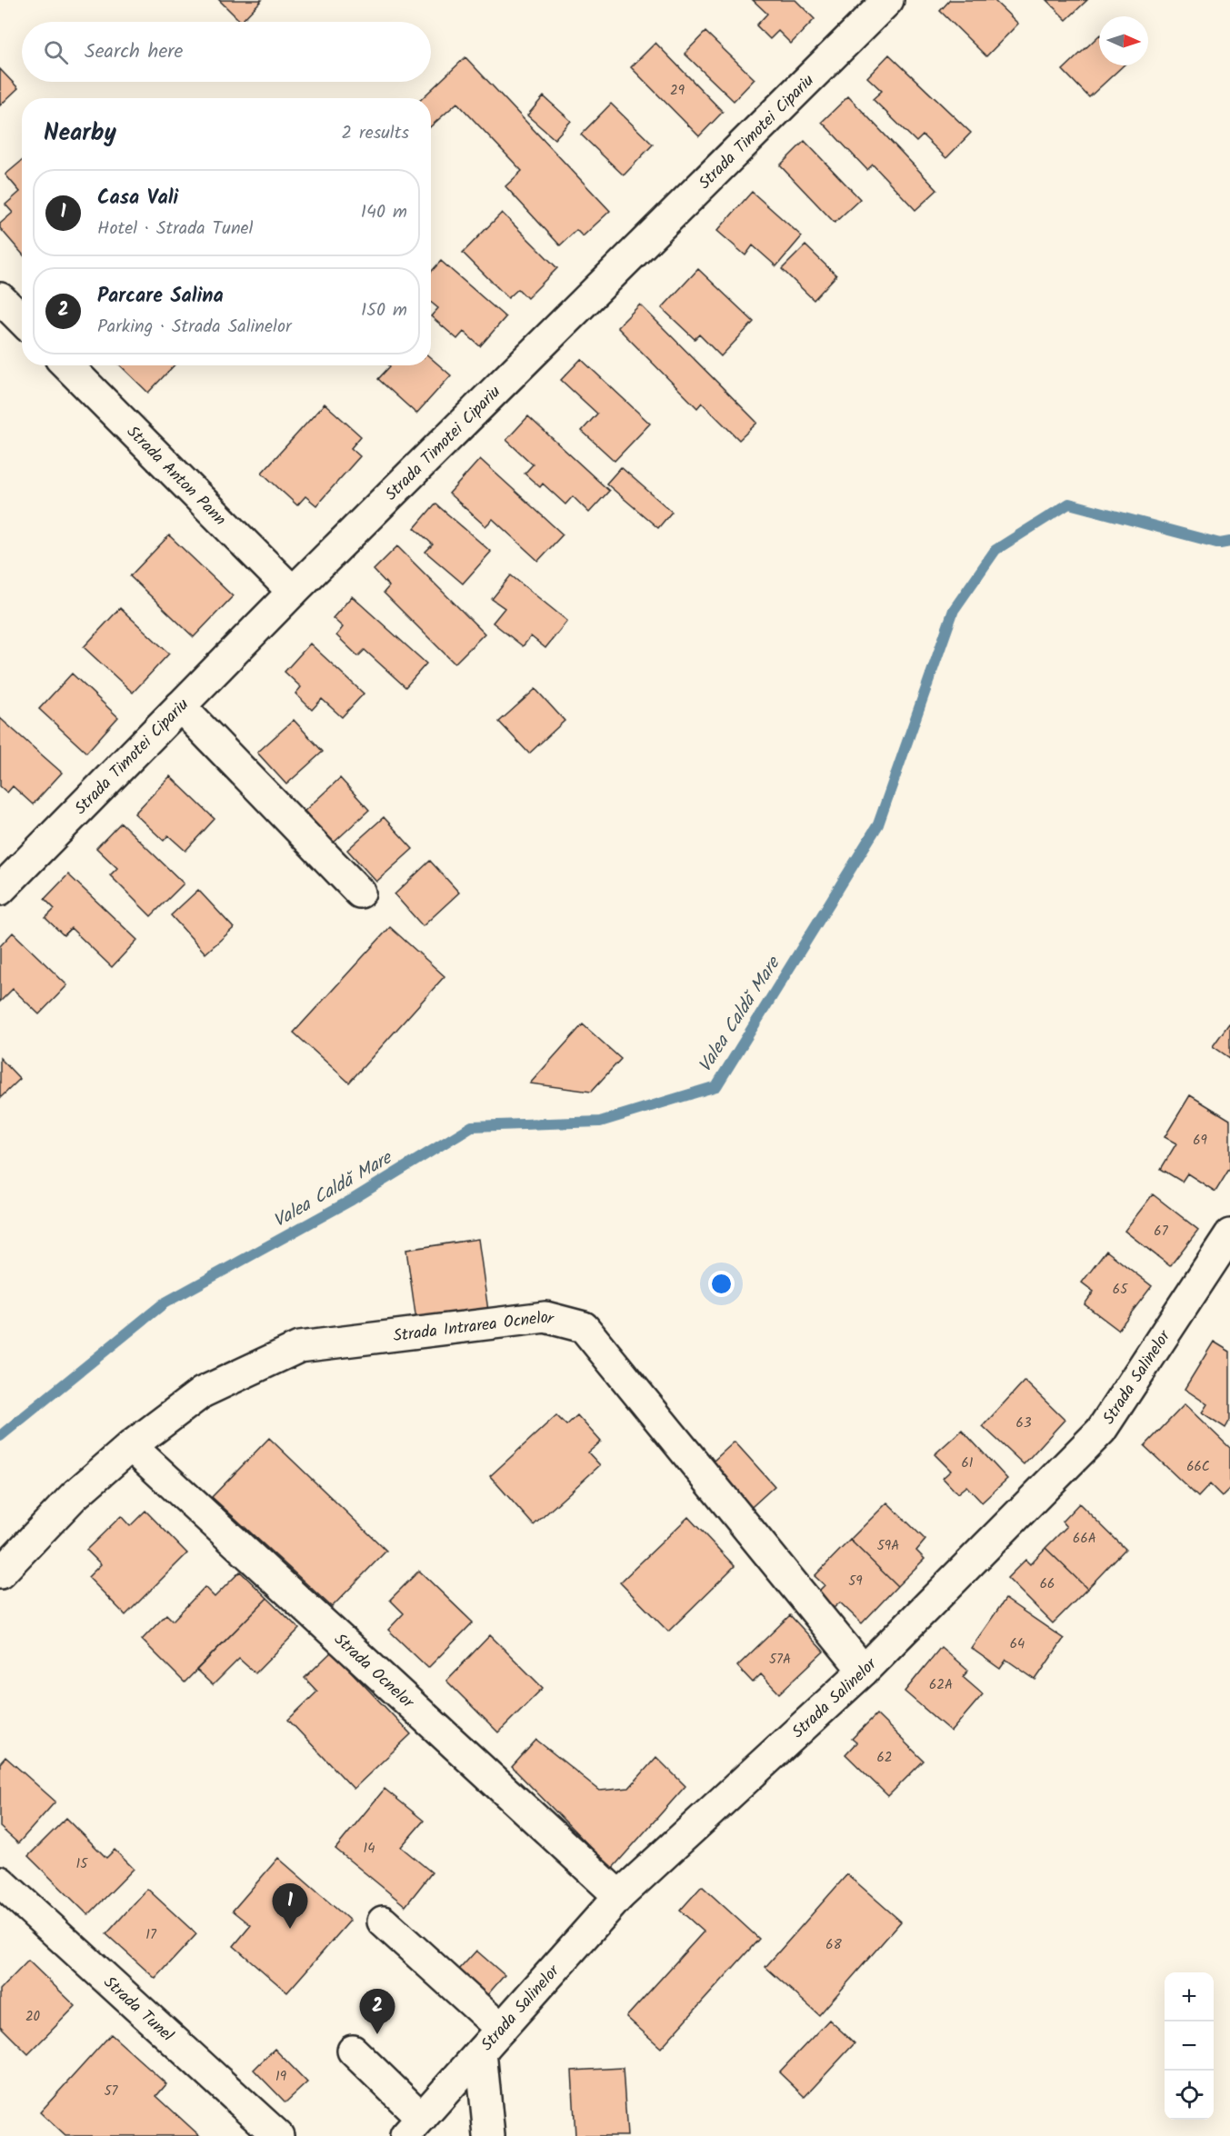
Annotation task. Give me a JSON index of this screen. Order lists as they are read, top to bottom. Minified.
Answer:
{"streets":{"street":["Strada Timotei Cipariu","Strada Anton Pann","Strada Intrarea Ocnelor","Strada Salinelor","Strada Ocnelor","Strada Tunel"]},"crossings":[["Strada Timotei Cipariu","Strada Anton Pann"],["Strada Intrarea Ocnelor","Strada Salinelor"],["Strada Intrarea Ocnelor","Strada Ocnelor"],["Strada Salinelor","Strada Ocnelor"]],"water":["Valea Caldă Mare"],"house_numbers":["29","69","67","65","63","61","66C","66A","59A","59","66","64","57A","62A","62","14","15","17","68","20","19","57"],"north":"right","page":{"search":"Search here","heading":["Nearby","2 results"],"list":[{"mark":"1","name":"Casa Vali","note":"Hotel · Strada Tunel","value":"140 m"},{"mark":"2","name":"Parcare Salina","note":"Parking · Strada Salinelor","value":"150 m"}],"pins":["1","2"],"map_buttons":["+","−"]}}
